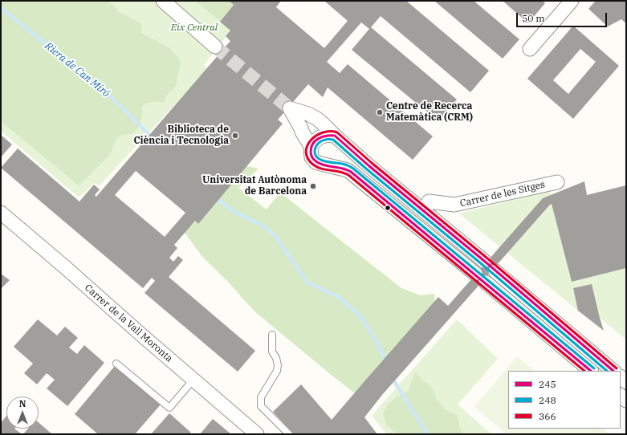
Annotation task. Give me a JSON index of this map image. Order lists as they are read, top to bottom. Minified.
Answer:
{"streets":{"street":["Carrer de les Sitges","Carrer de la Vall Moronta"]},"water":["Riera de Can Miró"],"parks":["Eix Central"],"places":["Centre de Recerca Matemàtica (CRM)","Biblioteca de Ciència i Tecnologia","Universitat Autònoma de Barcelona"],"lines":["transit line 366","transit line 245","transit line 248"],"legend":["245","248","366"],"scale_bar":"50 m","north":"top"}
